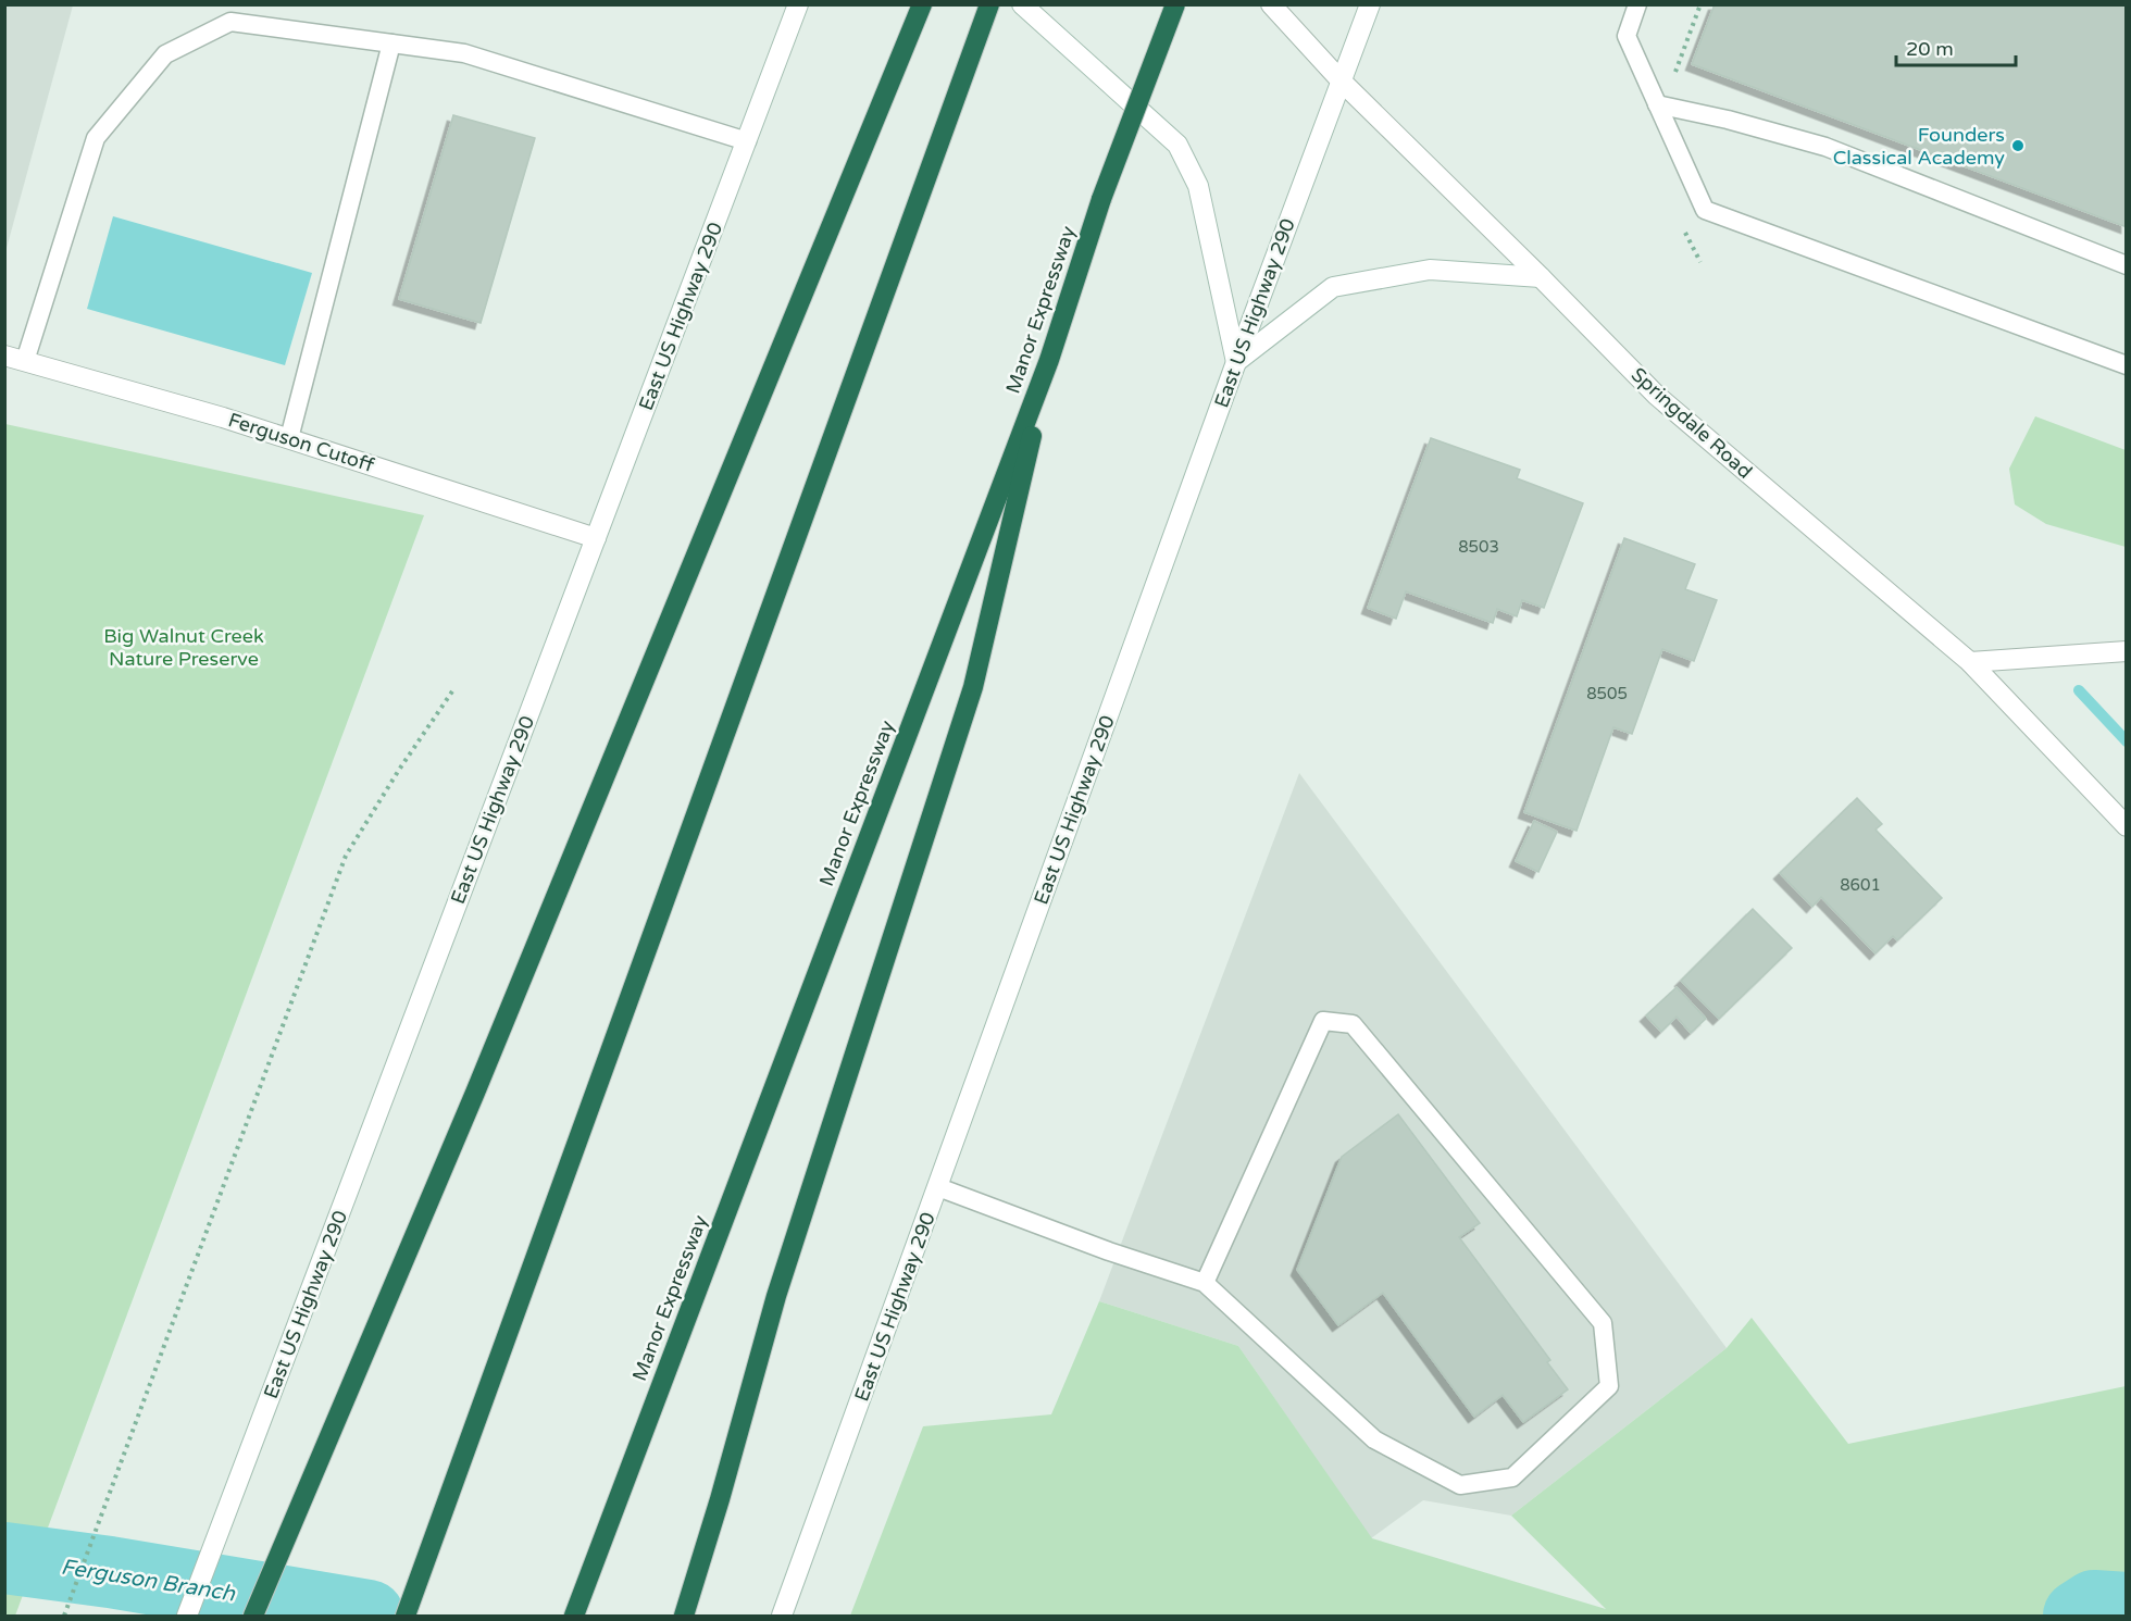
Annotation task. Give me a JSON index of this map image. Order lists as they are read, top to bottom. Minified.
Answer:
{"streets":{"highway":["Manor Expressway"],"main road":["East US Highway 290","Springdale Road","Ferguson Cutoff"]},"crossings":[["East US Highway 290","Springdale Road"],["East US Highway 290","Ferguson Cutoff"]],"water":["Ferguson Branch"],"parks":["Big Walnut Creek Nature Preserve"],"places":["Founders Classical Academy"],"house_numbers":["8503","8505","8601"],"scale_bar":"20 m"}
